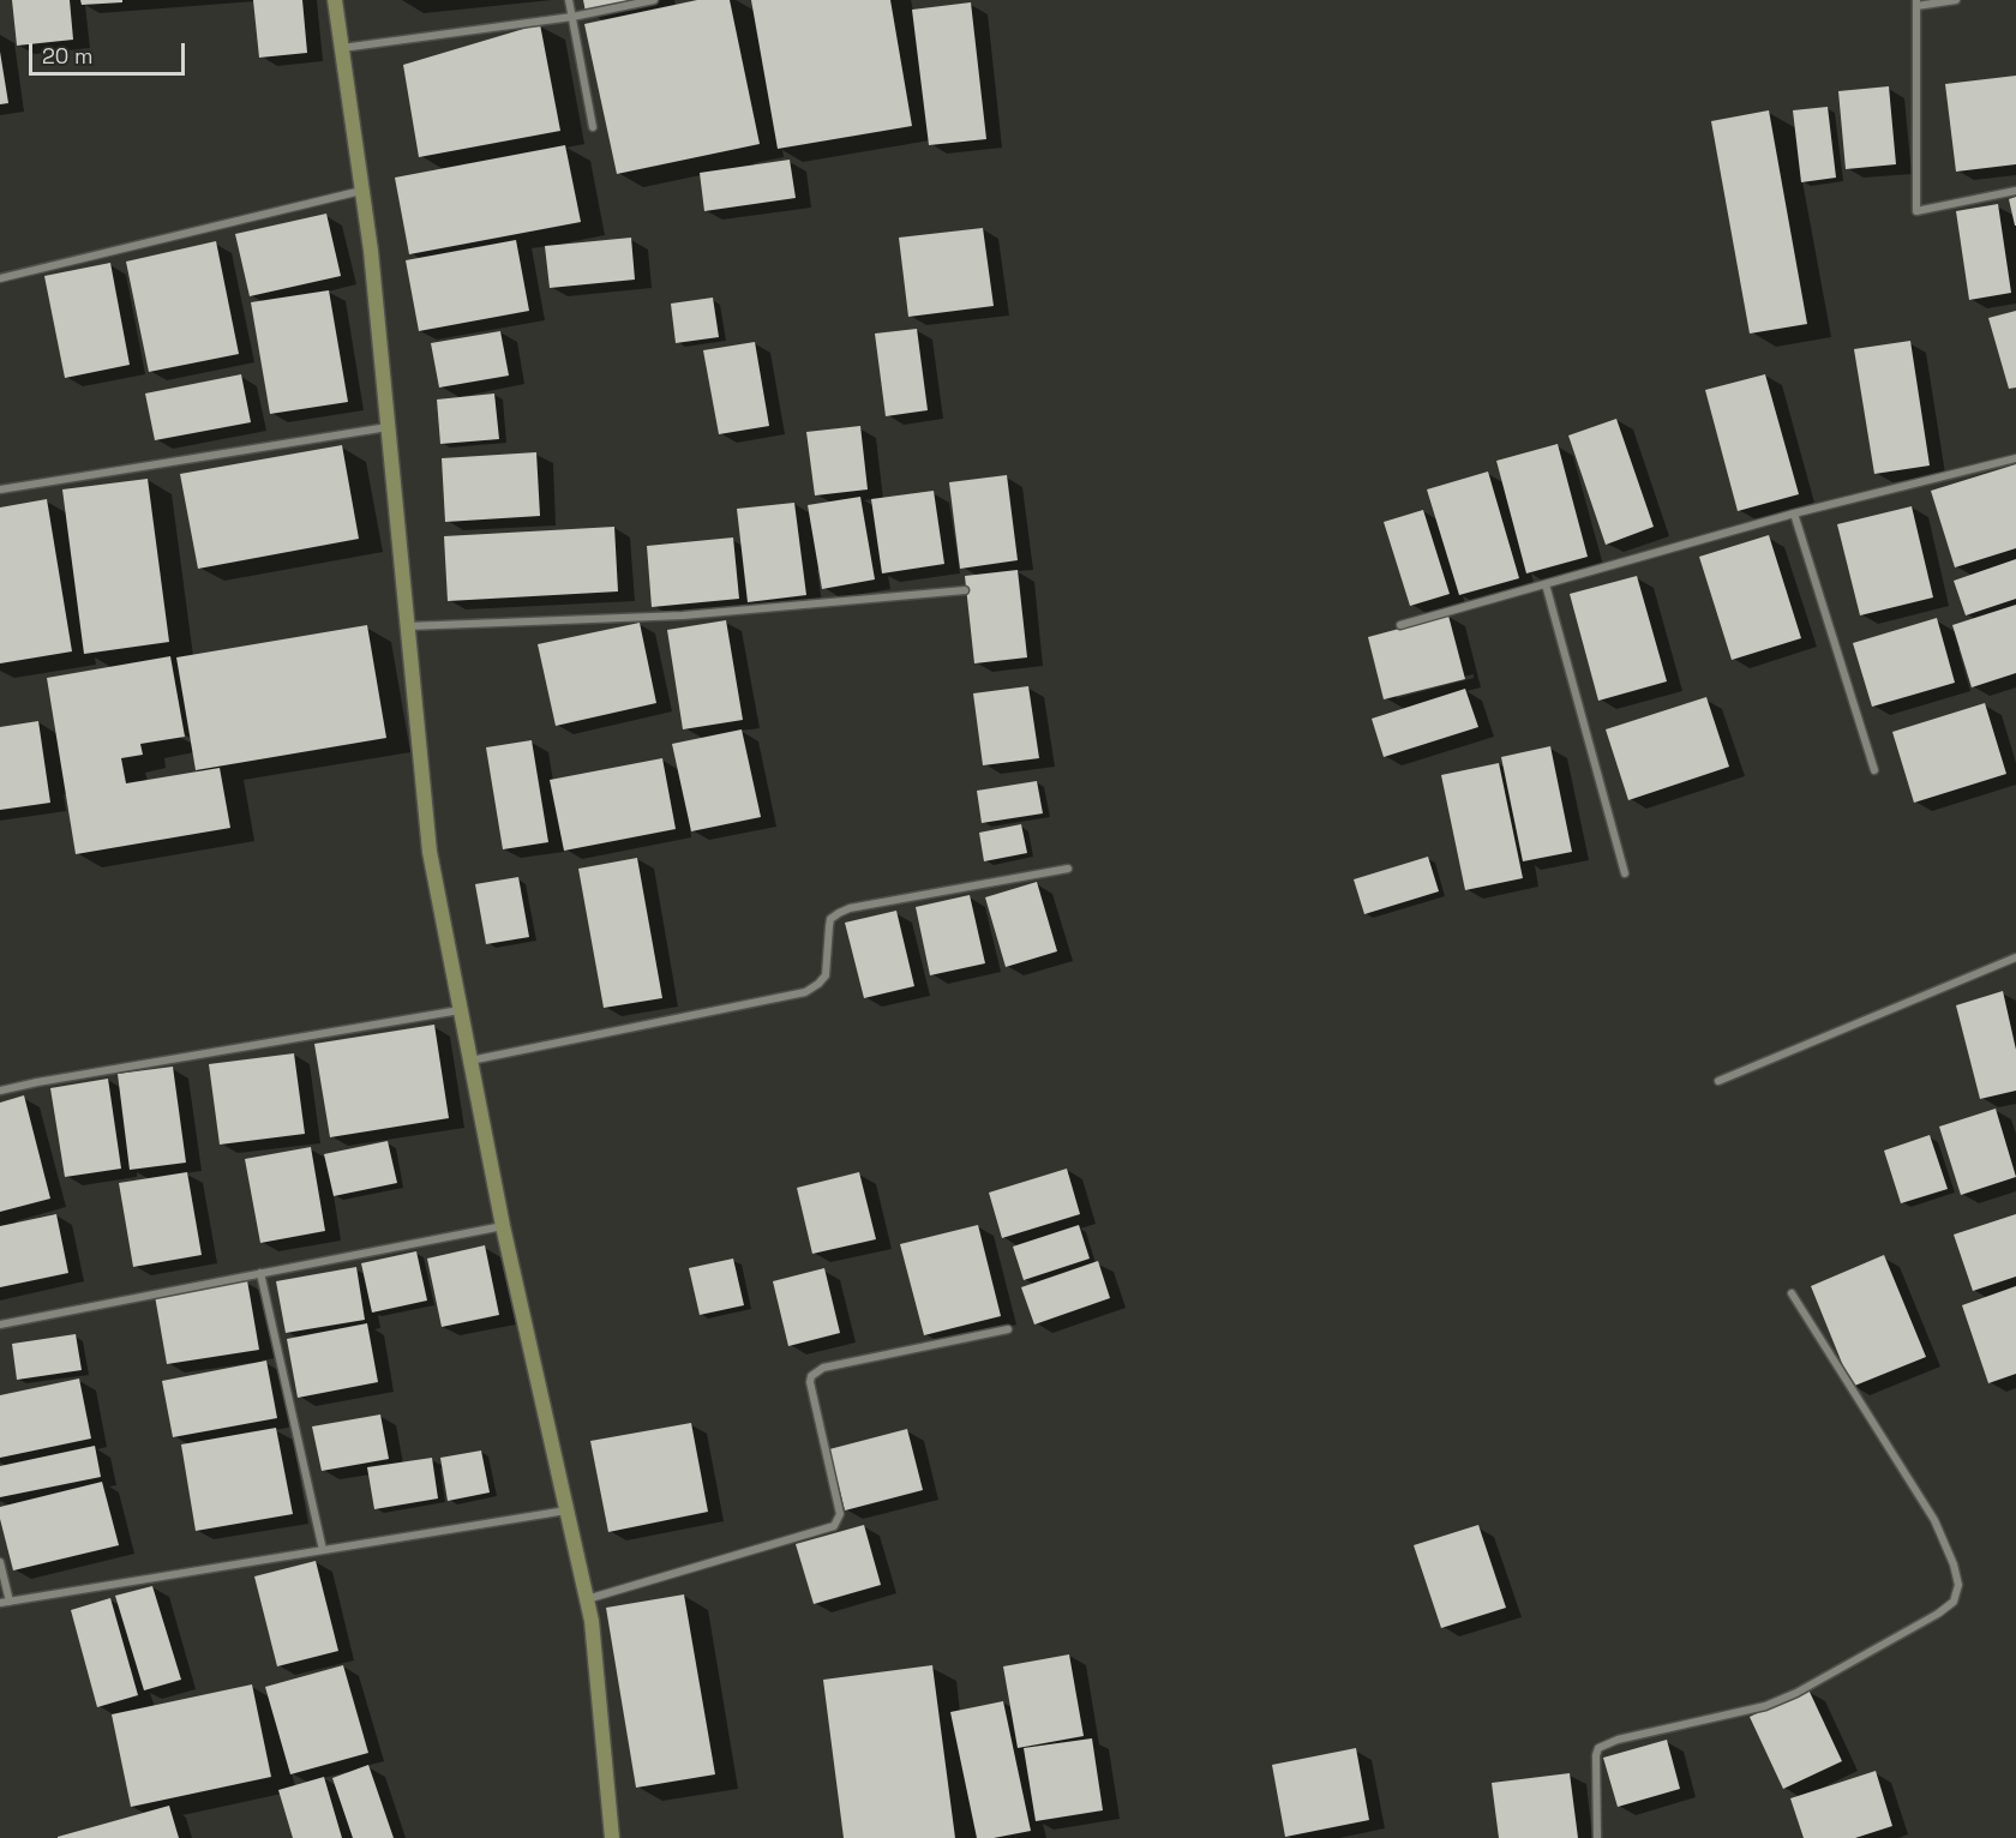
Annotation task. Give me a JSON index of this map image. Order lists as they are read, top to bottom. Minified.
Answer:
{"scale_bar":"20 m"}
